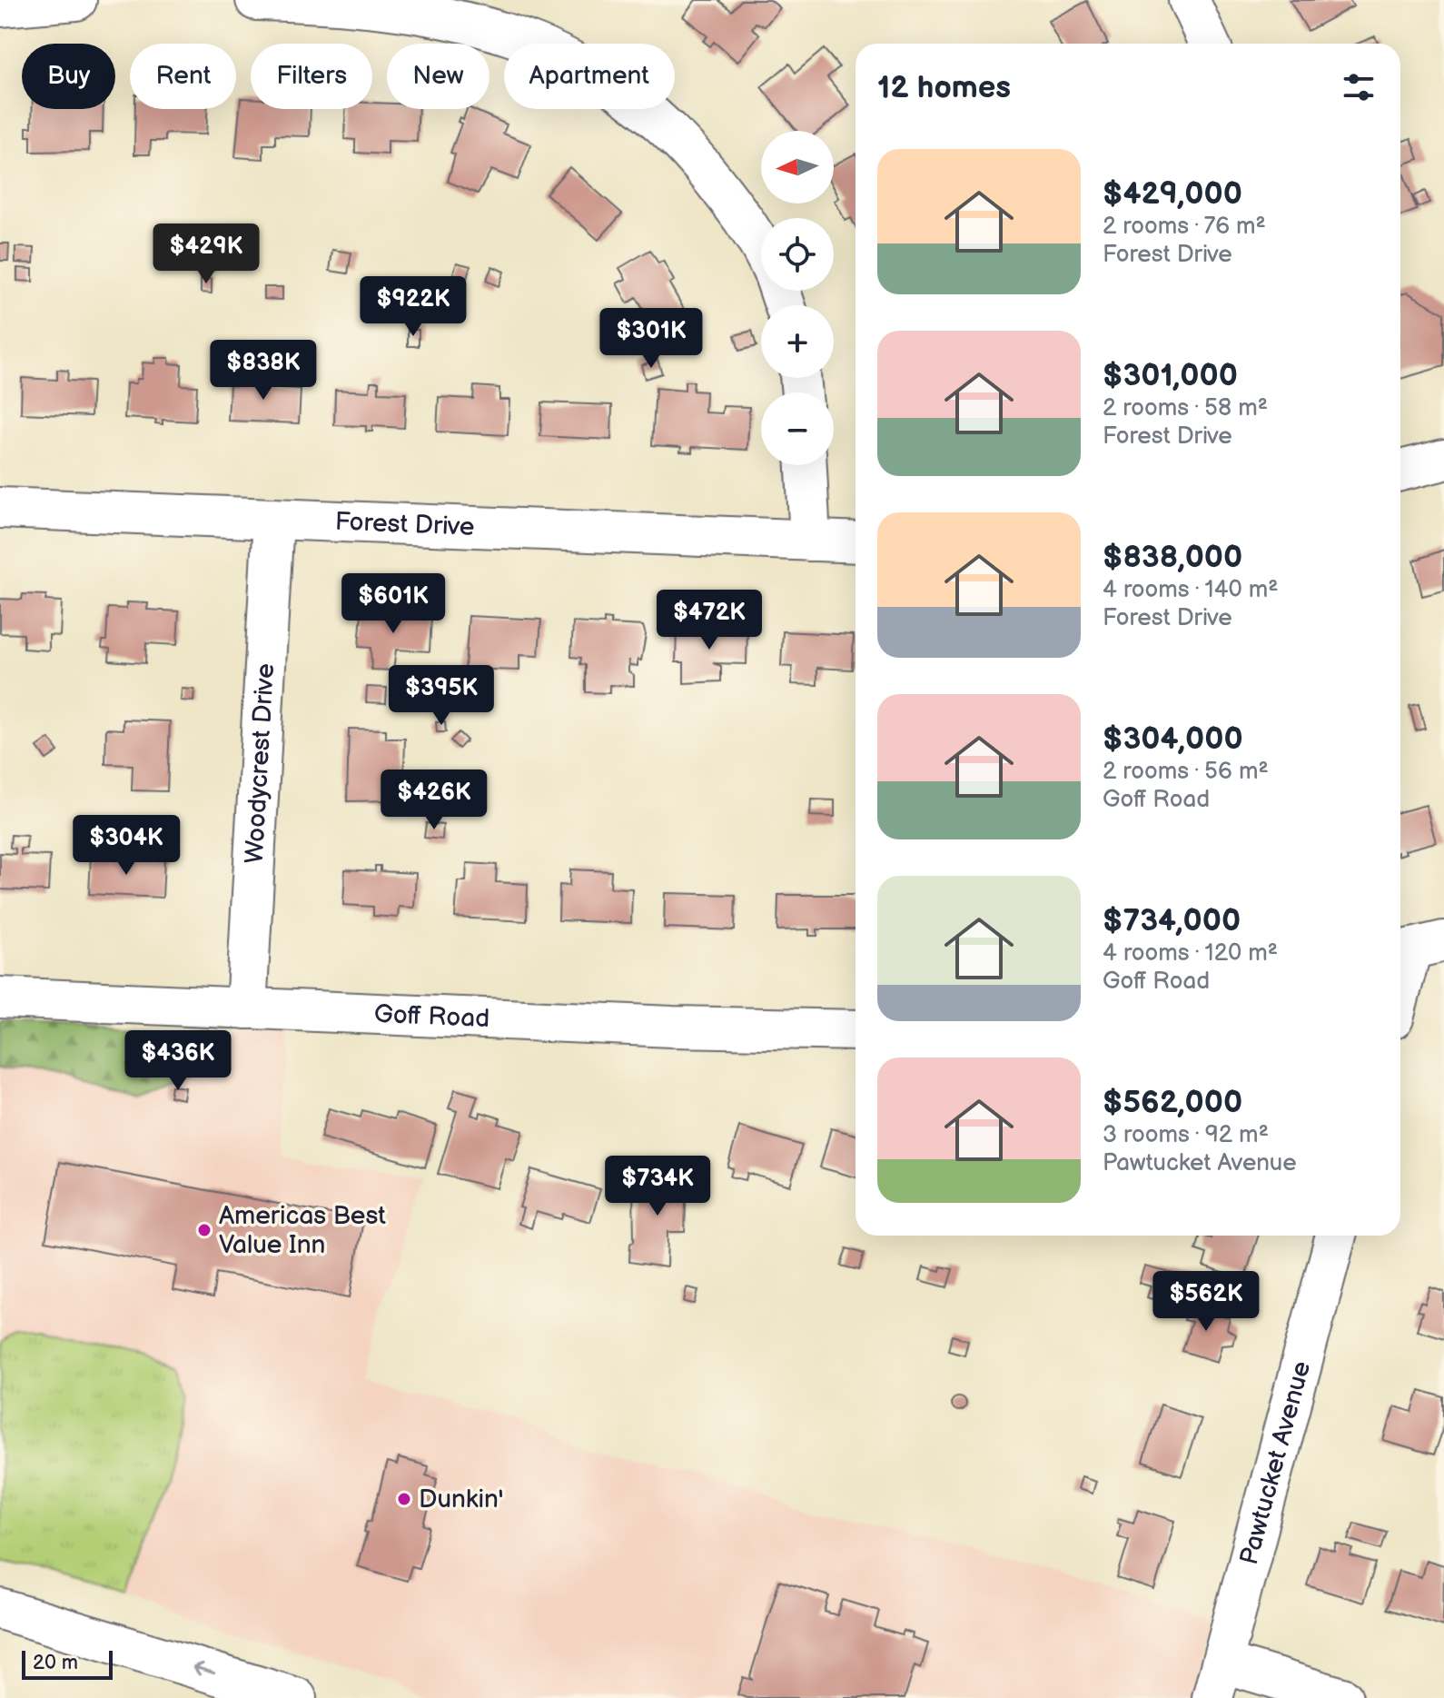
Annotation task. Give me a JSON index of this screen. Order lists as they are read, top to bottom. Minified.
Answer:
{"streets":{"main road":["Forest Drive","Woodycrest Drive","Goff Road","Pawtucket Avenue"]},"crossings":[["Forest Drive","Woodycrest Drive"],["Woodycrest Drive","Goff Road"]],"places":["Americas Best Value Inn","Dunkin'"],"scale_bar":"20 m","north":"left","page":{"chip":["Buy","Rent","Filters","New","Apartment"],"heading":"12 homes","map_buttons":["+","−"],"list":[{"name":"$429,000","note":"2 rooms · 76 m² · Forest Drive"},{"name":"$301,000","note":"2 rooms · 58 m² · Forest Drive"},{"name":"$838,000","note":"4 rooms · 140 m² · Forest Drive"},{"name":"$304,000","note":"2 rooms · 56 m² · Goff Road"},{"name":"$734,000","note":"4 rooms · 120 m² · Goff Road"},{"name":"$562,000","note":"3 rooms · 92 m² · Pawtucket Avenue"}],"price":["$429K","$922K","$301K","$838K","$601K","$472K","$395K","$426K","$304K","$436K","$734K","$562K"],"scale":"20 m"}}
